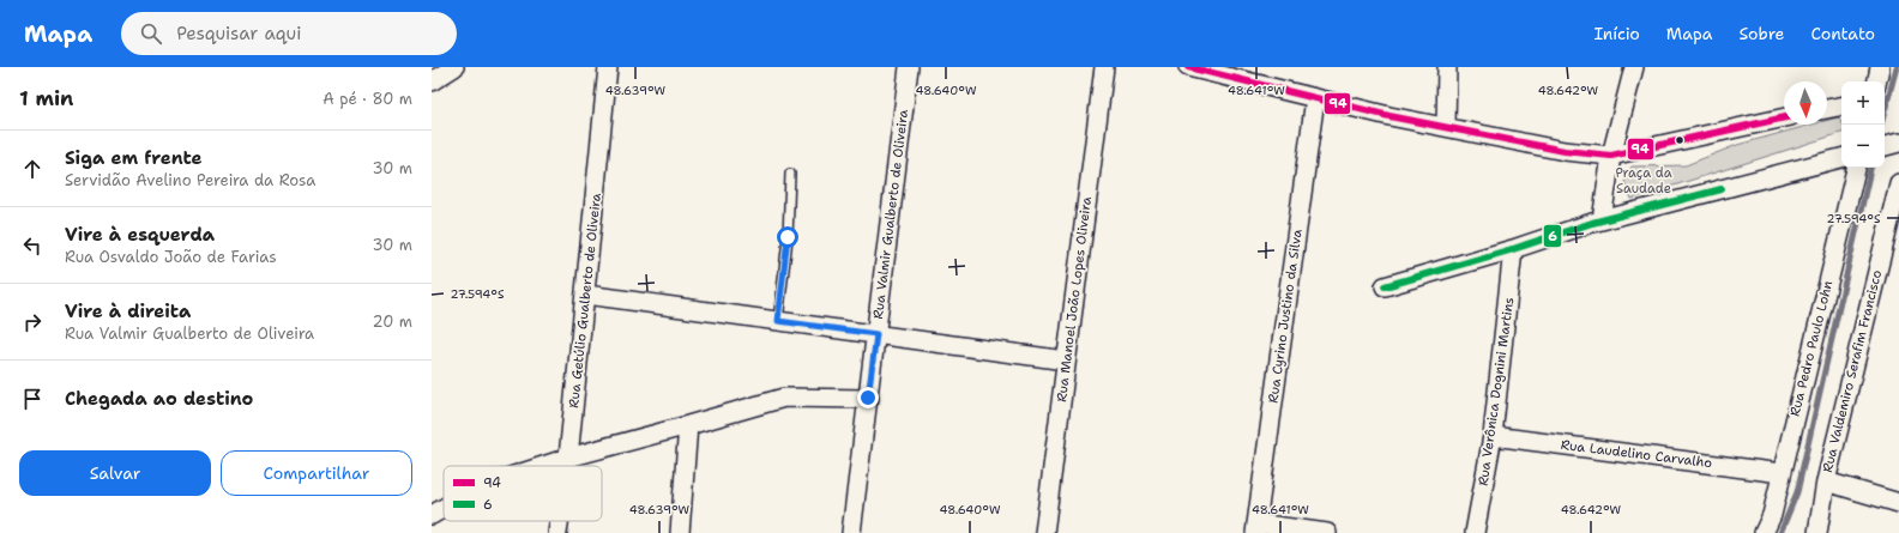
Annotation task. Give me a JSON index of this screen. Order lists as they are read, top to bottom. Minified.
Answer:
{"streets":{"street":["Rua Valmir Gualberto de Oliveira","Rua Manoel João Lopes Oliveira","Rua Getúlio Gualberto de Oliveira","Rua Cyrino Justino da Silva","Rua Pedro Paulo Lohn","Rua Valdemiro Serafim Francisco","Rua Verônica Dognini Martins","Rua Laudelino Carvalho"]},"crossings":[["Rua Pedro Paulo Lohn","Rua Laudelino Carvalho"],["Rua Verônica Dognini Martins","Rua Laudelino Carvalho"]],"parks":["Praça da Saudade"],"lines":["transit line 94","transit line 6"],"legend":["94","6"],"north":"bottom","page":{"header":"Mapa","search":"Pesquisar aqui","nav":["Início","Mapa","Sobre","Contato"],"heading":["1 min","A pé · 80 m"],"map_buttons":["+","−"],"list":[["Siga em frente","Servidão Avelino Pereira da Rosa","30 m"],["Vire à esquerda","Rua Osvaldo João de Farias","30 m"],["Vire à direita","Rua Valmir Gualberto de Oliveira","20 m"],"Chegada ao destino"],"buttons":["Salvar","Compartilhar"]},"coordinates":["48.639°W","48.640°W","48.641°W","48.642°W","27.594°S"]}
